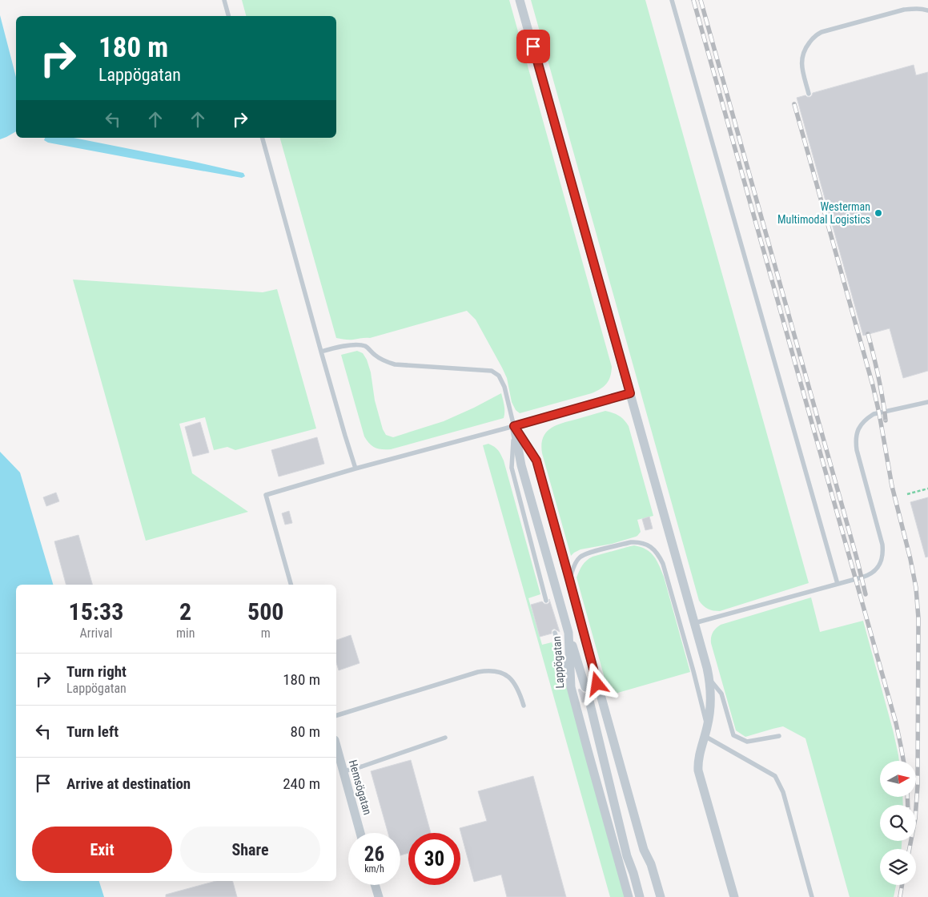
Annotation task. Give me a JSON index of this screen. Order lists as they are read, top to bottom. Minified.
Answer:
{"streets":{"street":["Lappögatan","Hemsögatan"]},"places":["Westerman Multimodal Logistics"],"north":"right","page":{"turn":["180 m","Lappögatan"],"eta":["15:33","Arrival","2","min","500","m"],"list":[{"name":"Turn right","note":"Lappögatan","value":"180 m"},{"name":"Turn left","value":"80 m"},{"name":"Arrive at destination","value":"240 m"}],"buttons":["Exit","Share"],"speed":"26 km/h","limit":"30"}}
